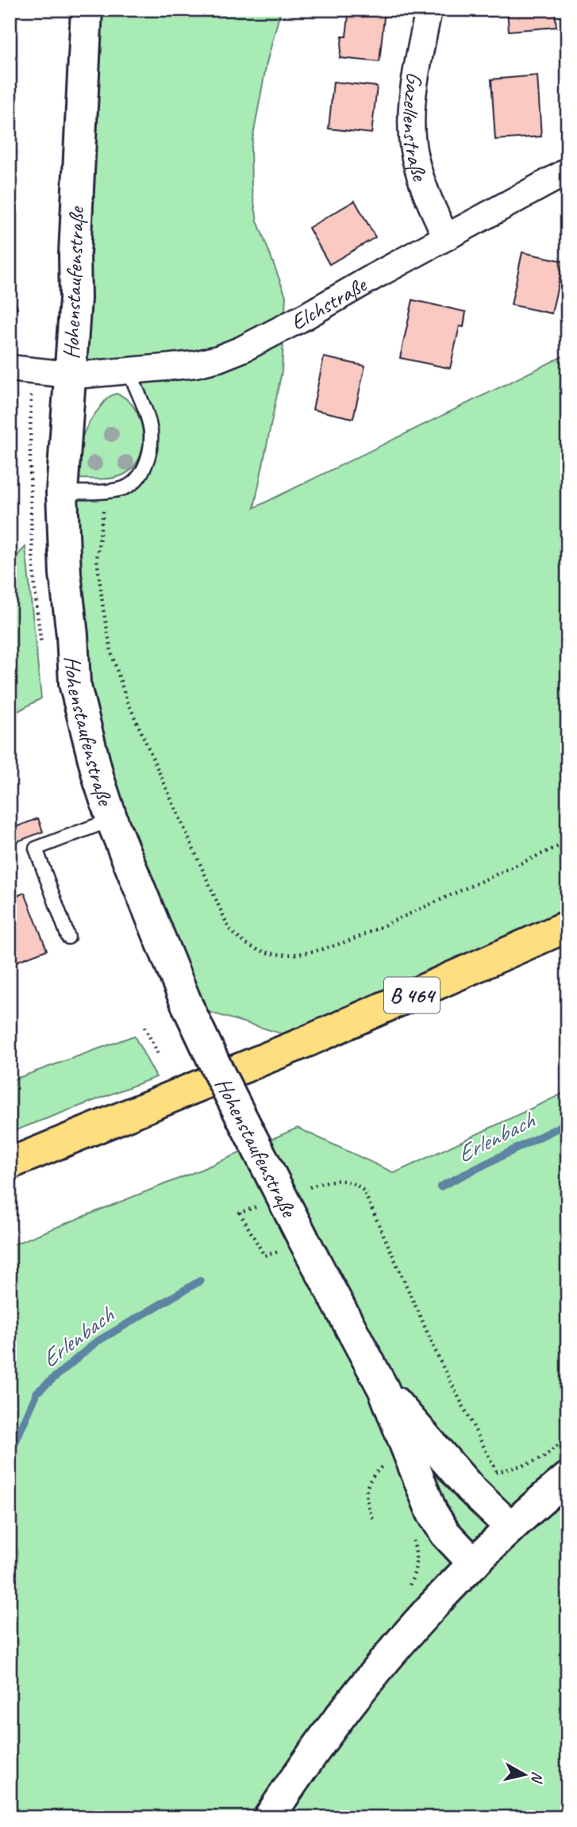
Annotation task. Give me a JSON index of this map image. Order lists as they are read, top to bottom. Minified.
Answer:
{"streets":{"main road":["B 464"],"street":["Gazellenstraße","Hohenstaufenstraße","Elchstraße"]},"crossings":[["Gazellenstraße","Elchstraße"],["Hohenstaufenstraße","Elchstraße"]],"water":["Erlenbach"],"north":"right"}
